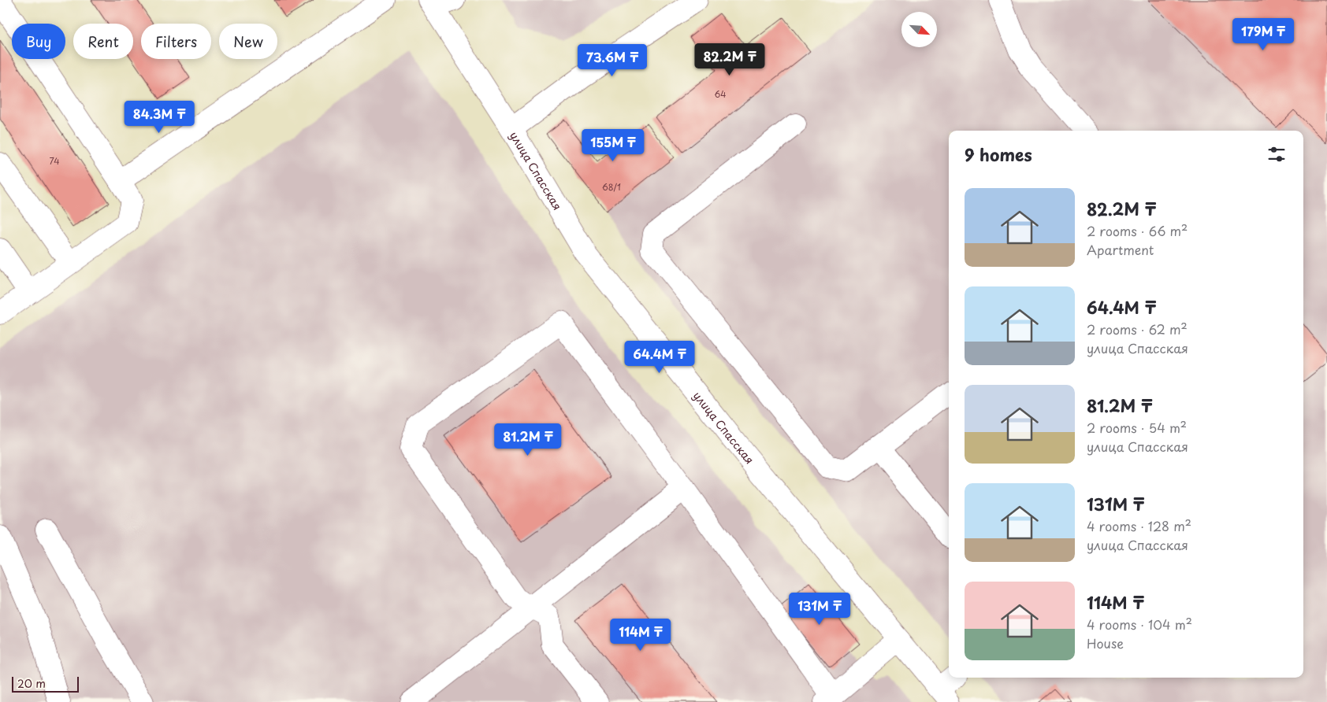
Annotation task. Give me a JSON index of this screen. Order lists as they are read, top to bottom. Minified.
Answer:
{"streets":{"street":["улица Спасская"]},"house_numbers":["64","74","68/1"],"scale_bar":"20 m","north":"bottom right","page":{"price":["179M ₸","82.2M ₸","73.6M ₸","84.3M ₸","155M ₸","64.4M ₸","81.2M ₸","131M ₸","114M ₸"],"chip":["Buy","Rent","Filters","New"],"heading":"9 homes","list":[{"name":"82.2M ₸","note":"2 rooms · 66 m² · Apartment"},{"name":"64.4M ₸","note":"2 rooms · 62 m² · улица Спасская"},{"name":"81.2M ₸","note":"2 rooms · 54 m² · улица Спасская"},{"name":"131M ₸","note":"4 rooms · 128 m² · улица Спасская"},{"name":"114M ₸","note":"4 rooms · 104 m² · House"}],"scale":"20 m"}}
